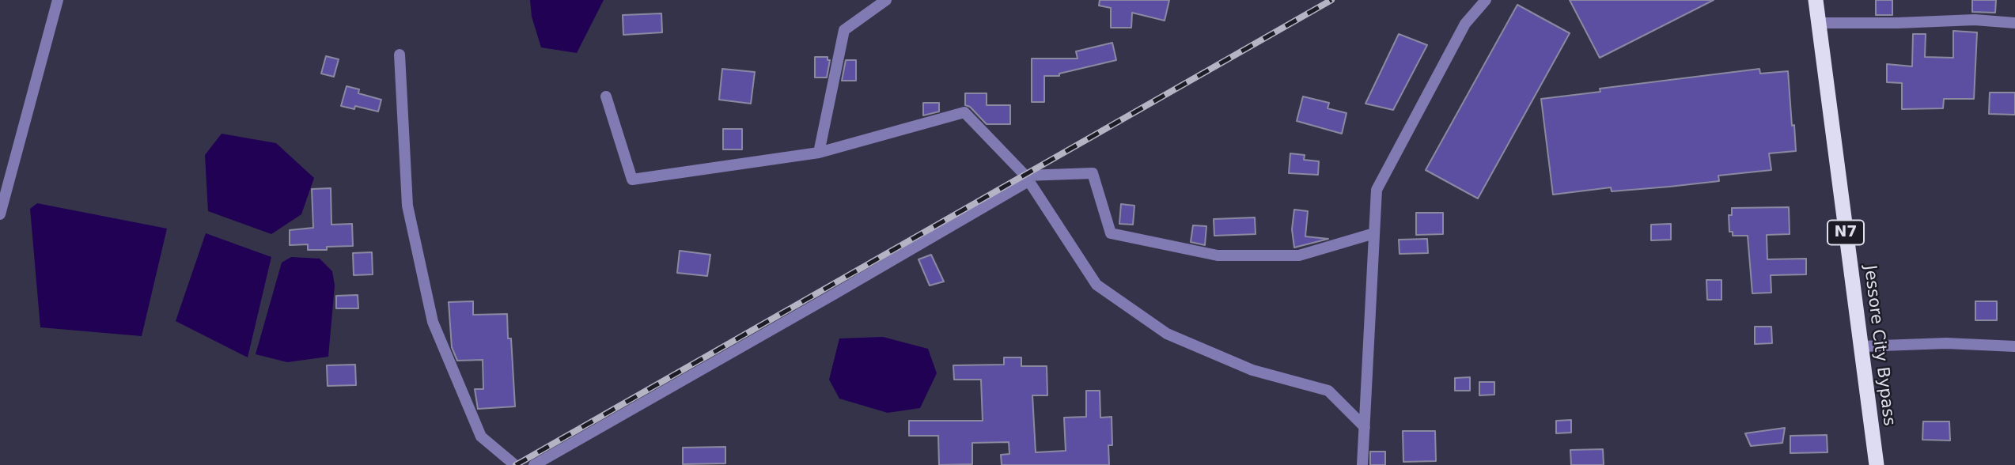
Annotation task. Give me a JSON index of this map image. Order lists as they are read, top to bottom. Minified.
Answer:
{"streets":{"highway":["N7","Jessore City Bypass"]}}
